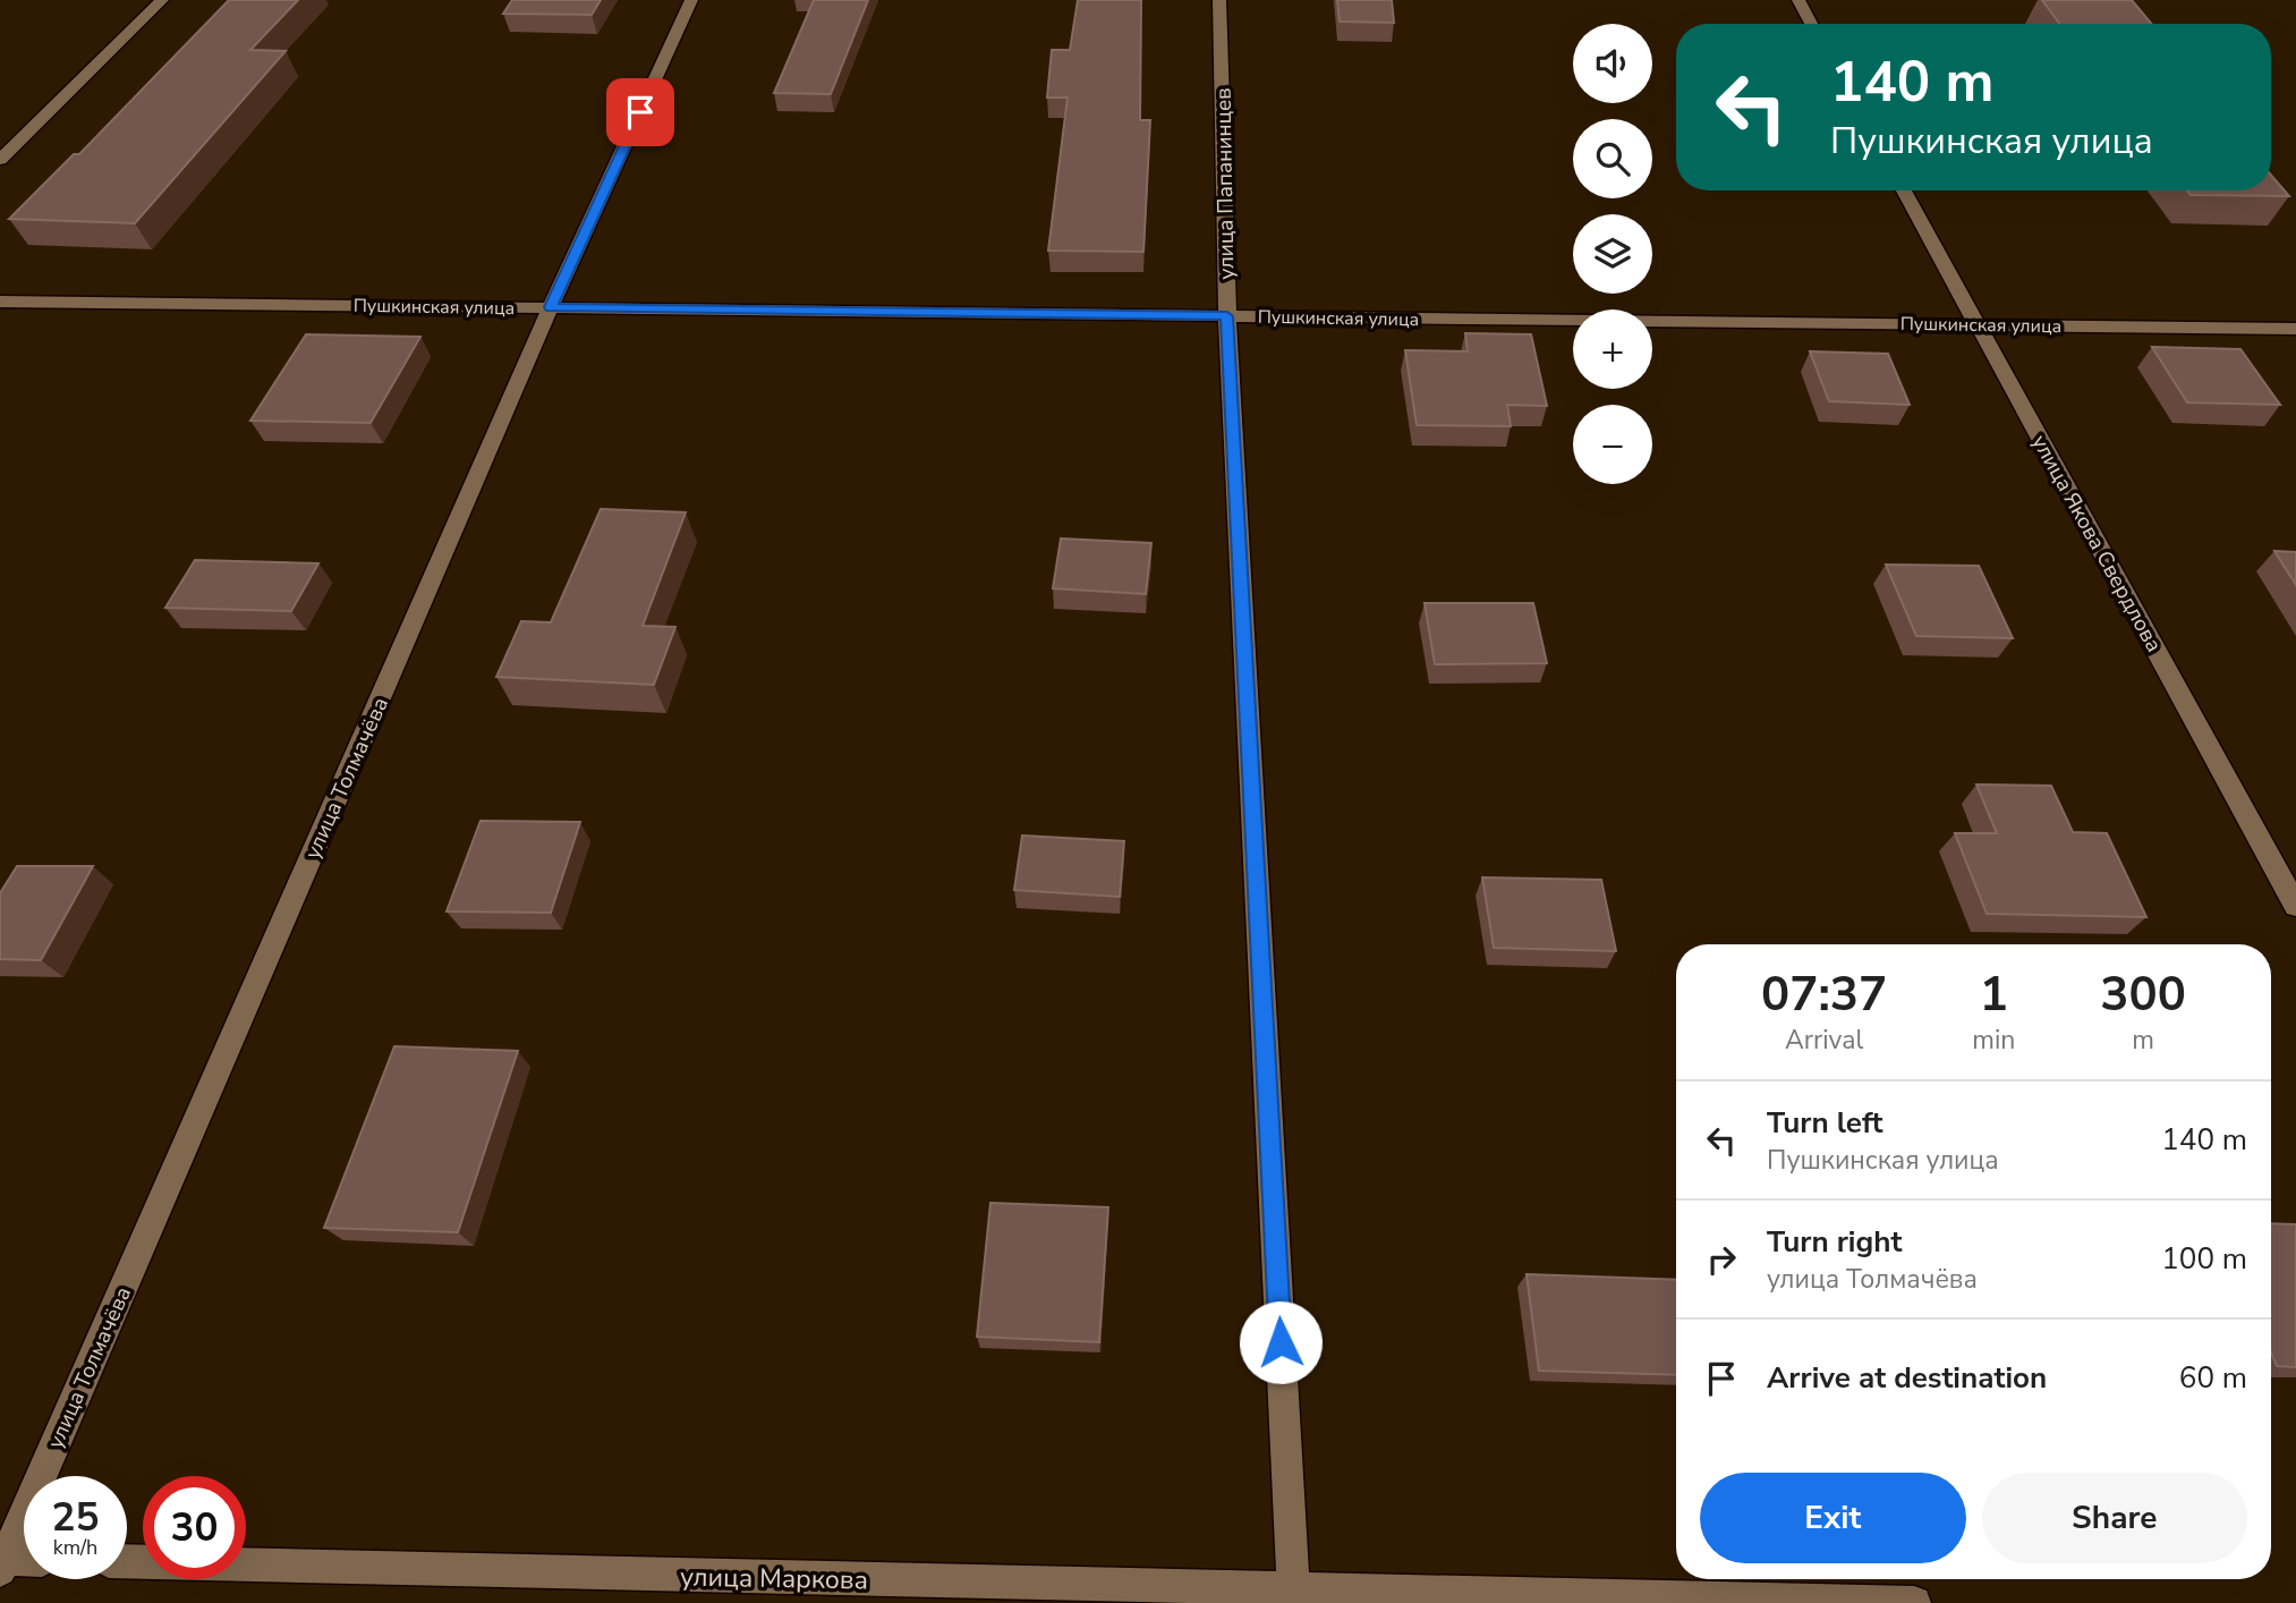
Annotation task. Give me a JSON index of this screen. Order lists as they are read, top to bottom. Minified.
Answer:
{"streets":{"street":["улица Папанинцев","Пушкинская улица","улица Якова Свердлова","улица Толмачёва","улица Маркова"]},"crossings":[["улица Папанинцев","Пушкинская улица"],["улица Папанинцев","улица Маркова"],["Пушкинская улица","улица Якова Свердлова"],["Пушкинская улица","улица Толмачёва"]],"page":{"map_buttons":["+","−"],"turn":["140 m","Пушкинская улица"],"eta":["07:37","Arrival","1","min","300","m"],"list":[{"name":"Turn left","note":"Пушкинская улица","value":"140 m"},{"name":"Turn right","note":"улица Толмачёва","value":"100 m"},{"name":"Arrive at destination","value":"60 m"}],"buttons":["Exit","Share"],"speed":"25 km/h","limit":"30"}}
